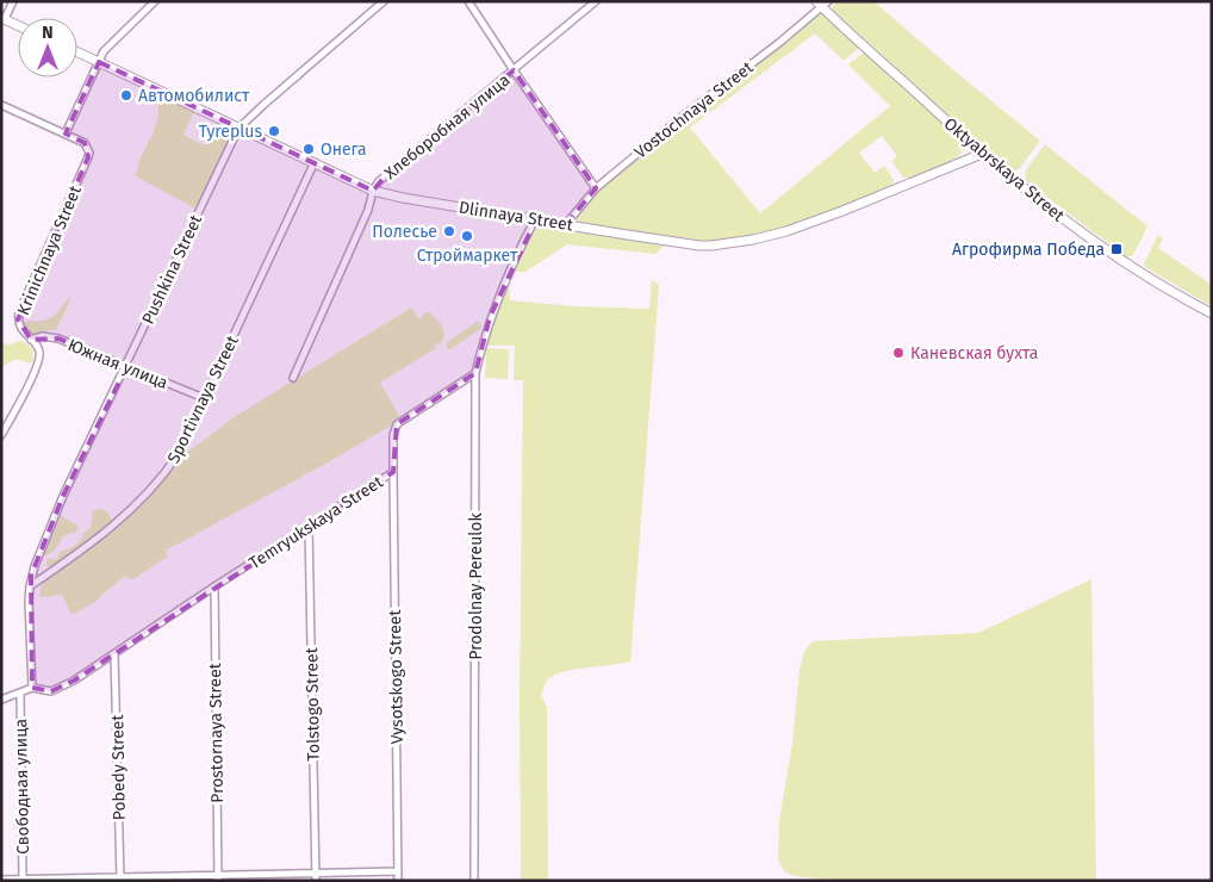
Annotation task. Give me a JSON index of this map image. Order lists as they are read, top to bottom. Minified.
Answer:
{"streets":{"street":["Vostochnaya Street","Хлеборобная улица","Oktyabrskaya Street","Dlinnaya Street","Krinichnaya Street","Pushkina Street","Южная улица","Sportivnaya Street","Temryukskaya Street","Prodolnay Pereulok","Vysotskogo Street","Tolstogo Street","Prostornaya Street","Pobedy Street","Свободная улица"]},"crossings":[["Vostochnaya Street","Oktyabrskaya Street"],["Vostochnaya Street","Dlinnaya Street"],["Хлеборобная улица","Dlinnaya Street"],["Oktyabrskaya Street","Dlinnaya Street"],["Dlinnaya Street","Pushkina Street"],["Dlinnaya Street","Sportivnaya Street"],["Krinichnaya Street","Южная улица"],["Pushkina Street","Южная улица"],["Pushkina Street","Sportivnaya Street"],["Южная улица","Sportivnaya Street"],["Temryukskaya Street","Prodolnay Pereulok"],["Temryukskaya Street","Vysotskogo Street"],["Temryukskaya Street","Tolstogo Street"],["Temryukskaya Street","Prostornaya Street"],["Temryukskaya Street","Pobedy Street"],["Temryukskaya Street","Свободная улица"]],"places":{"other":["Автомобилист","Tyreplus","Онега","Полесье","Строймаркет","Каневская бухта"],"transit":["Агрофирма Победа"]},"north":"top"}
